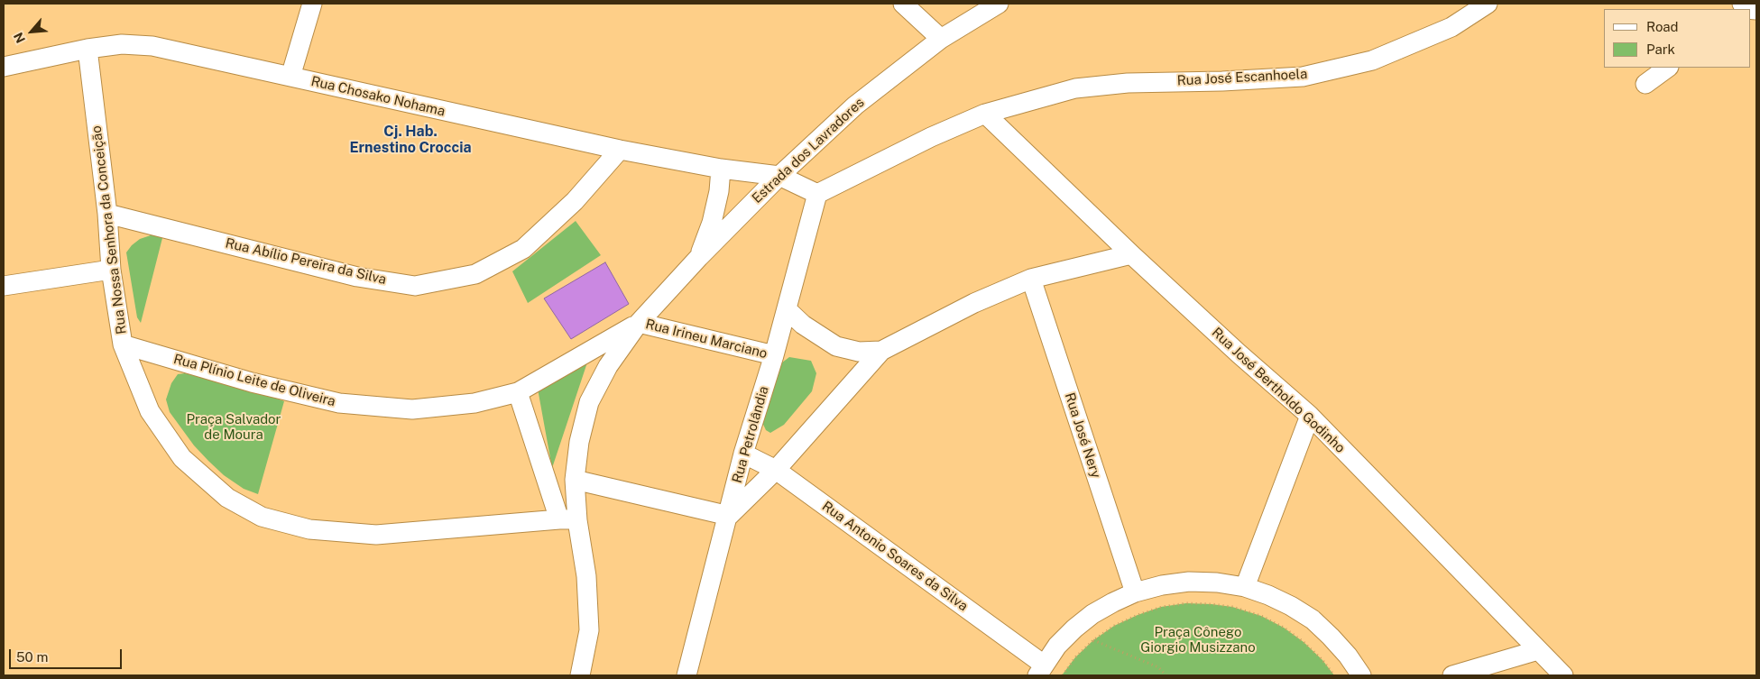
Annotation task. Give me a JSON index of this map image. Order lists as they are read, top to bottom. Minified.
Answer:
{"streets":{"street":["Rua José Escanhoela","Rua Chosako Nohama","Estrada dos Lavradores","Rua Nossa Senhora da Conceição","Rua Abílio Pereira da Silva","Rua Irineu Marciano","Rua Plínio Leite de Oliveira","Rua José Bertholdo Godinho","Rua Petrolândia","Rua José Nery","Rua Antonio Soares da Silva"]},"crossings":[["Rua José Escanhoela","Rua Chosako Nohama"],["Rua José Escanhoela","Rua José Bertholdo Godinho"],["Rua José Escanhoela","Rua Petrolândia"],["Rua Chosako Nohama","Estrada dos Lavradores"],["Rua Chosako Nohama","Rua Nossa Senhora da Conceição"],["Rua Chosako Nohama","Rua Abílio Pereira da Silva"],["Rua Chosako Nohama","Rua Petrolândia"],["Estrada dos Lavradores","Rua Irineu Marciano"],["Estrada dos Lavradores","Rua Plínio Leite de Oliveira"],["Rua Nossa Senhora da Conceição","Rua Abílio Pereira da Silva"],["Rua Nossa Senhora da Conceição","Rua Plínio Leite de Oliveira"],["Rua Irineu Marciano","Rua Plínio Leite de Oliveira"],["Rua Irineu Marciano","Rua Petrolândia"],["Rua Petrolândia","Rua Antonio Soares da Silva"]],"districts":["Cj. Hab. Ernestino Croccia"],"parks":["Praça Salvador de Moura","Praça Cônego Giorgio Musizzano"],"legend":["Road","Park"],"scale_bar":"50 m","north":"bottom left"}
